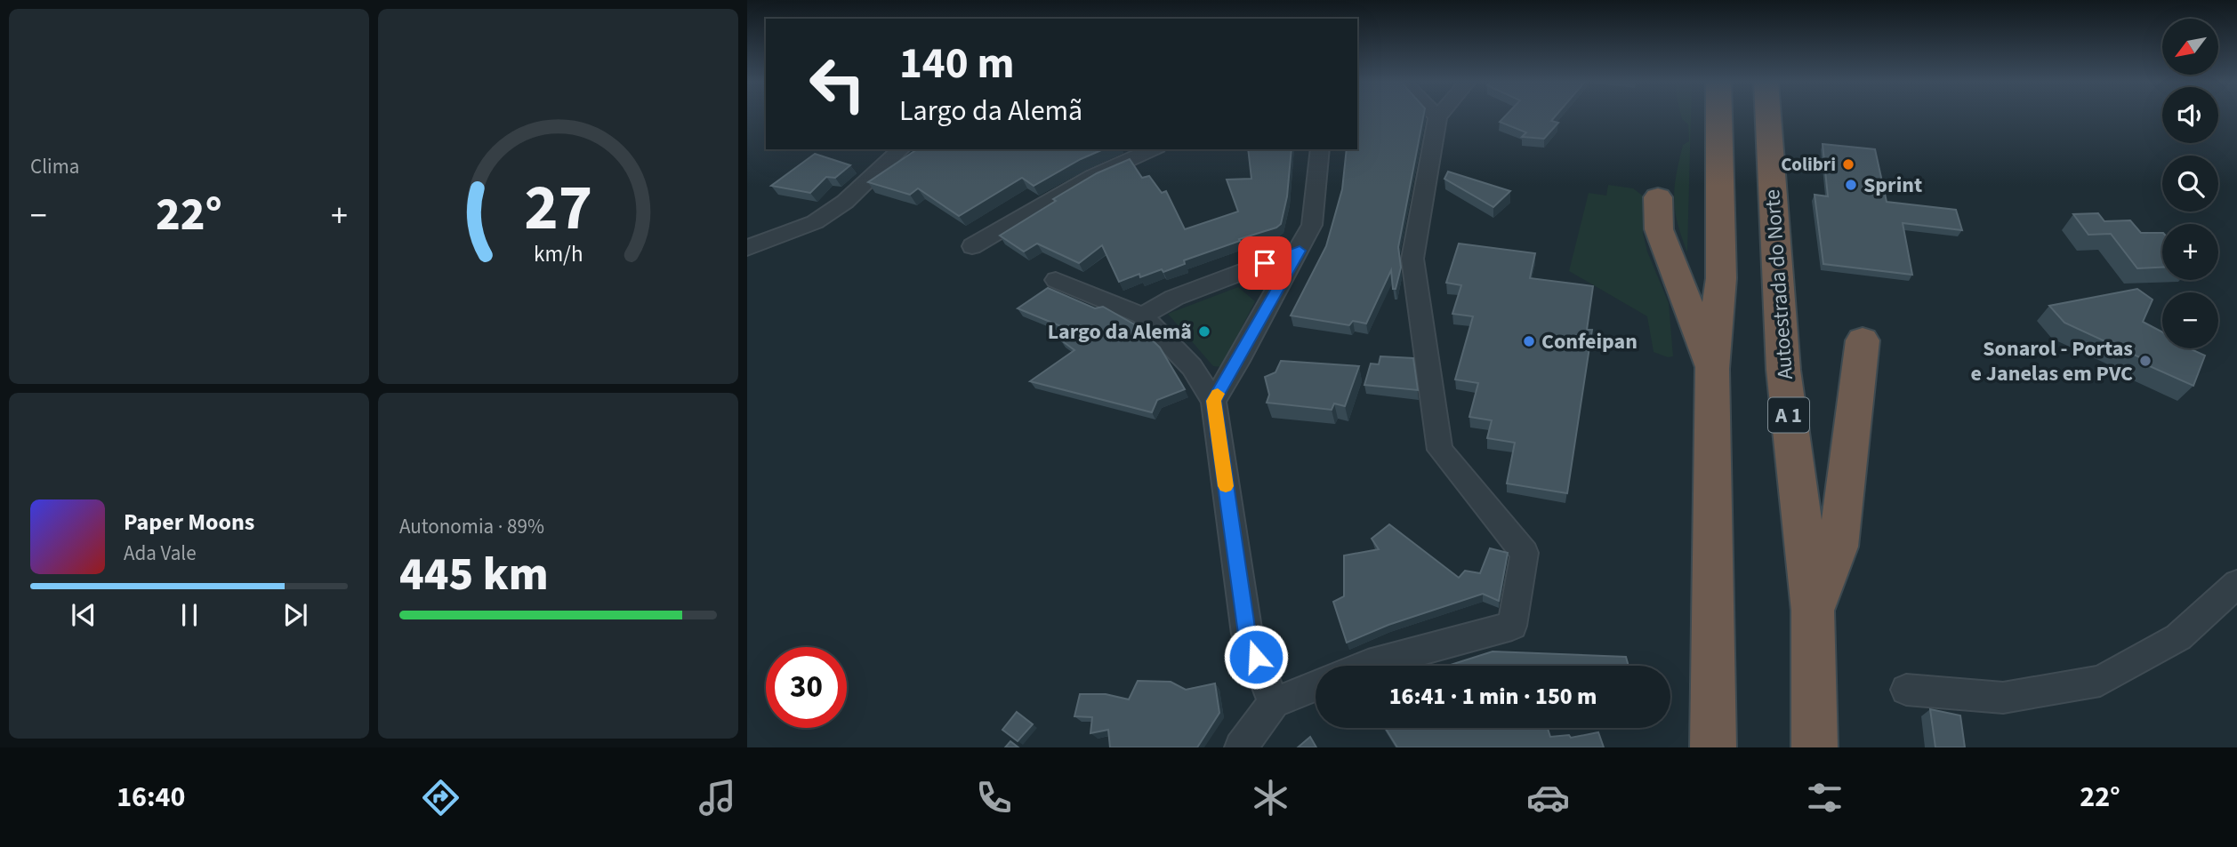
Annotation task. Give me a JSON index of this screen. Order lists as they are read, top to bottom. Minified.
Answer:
{"streets":{"highway":["Autoestrada do Norte","A 1"]},"places":["Colibri","Sprint","Largo da Alemã","Confeipan","Sonarol - Portas e Janelas em PVC"],"north":"bottom left","page":{"tile":["Clima",["Autonomia · 89%","445 km"]],"map_buttons":["+","−"],"turn":["140 m","Largo da Alemã"],"heat":["−","22°","+"],"song":["Paper Moons","Ada Vale"],"limit":"30","trip":"16:41 · 1 min · 150 m","tabs":["16:40","22°"],"gauge":["27","km/h"]}}
